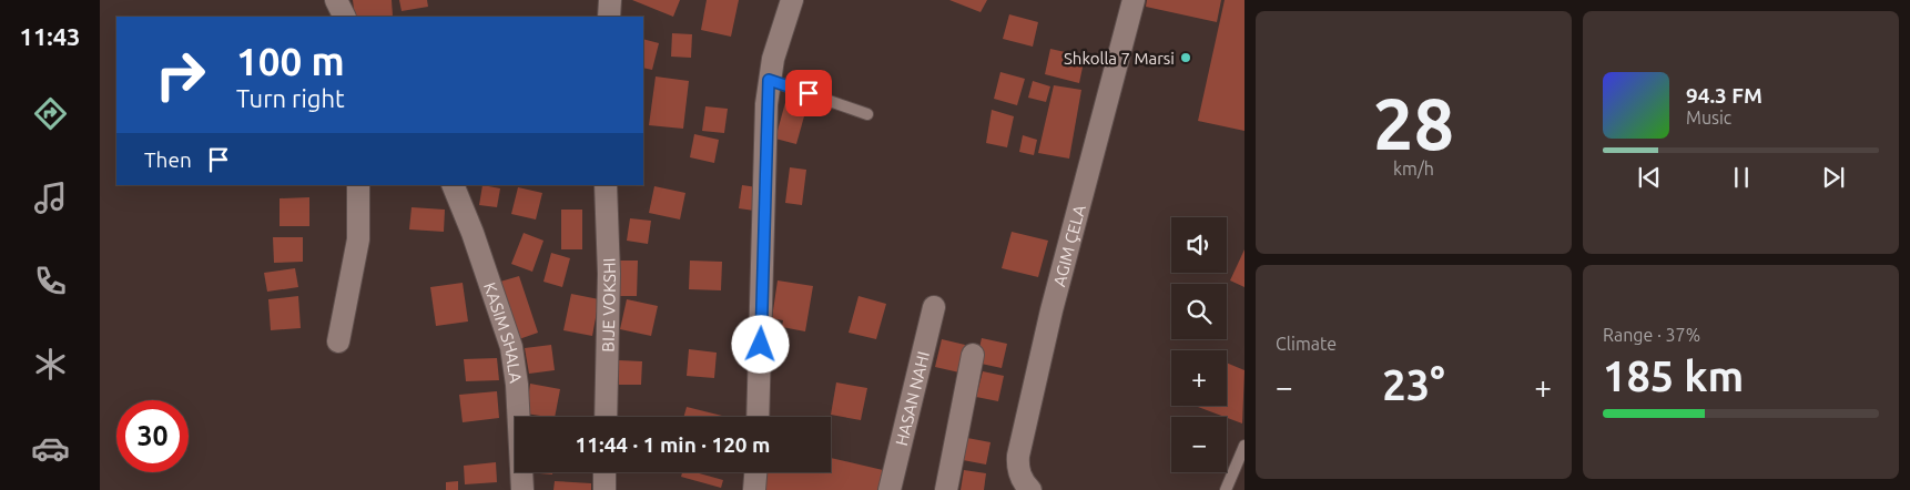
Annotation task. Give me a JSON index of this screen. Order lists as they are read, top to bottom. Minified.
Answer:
{"streets":{"street":["AGIM ÇELA","BIJE VOKSHI","KASIM SHALA","HASAN NAHI"]},"places":["Shkolla 7 Marsi"],"page":{"tabs":"11:43","tile":[["28","km/h"],"Climate",["Range · 37%","185 km"]],"turn":["100 m","Turn right"],"song":["94.3 FM","Music"],"then":"Then","map_buttons":["+","−"],"heat":["−","23°","+"],"limit":"30","trip":"11:44 · 1 min · 120 m"}}
